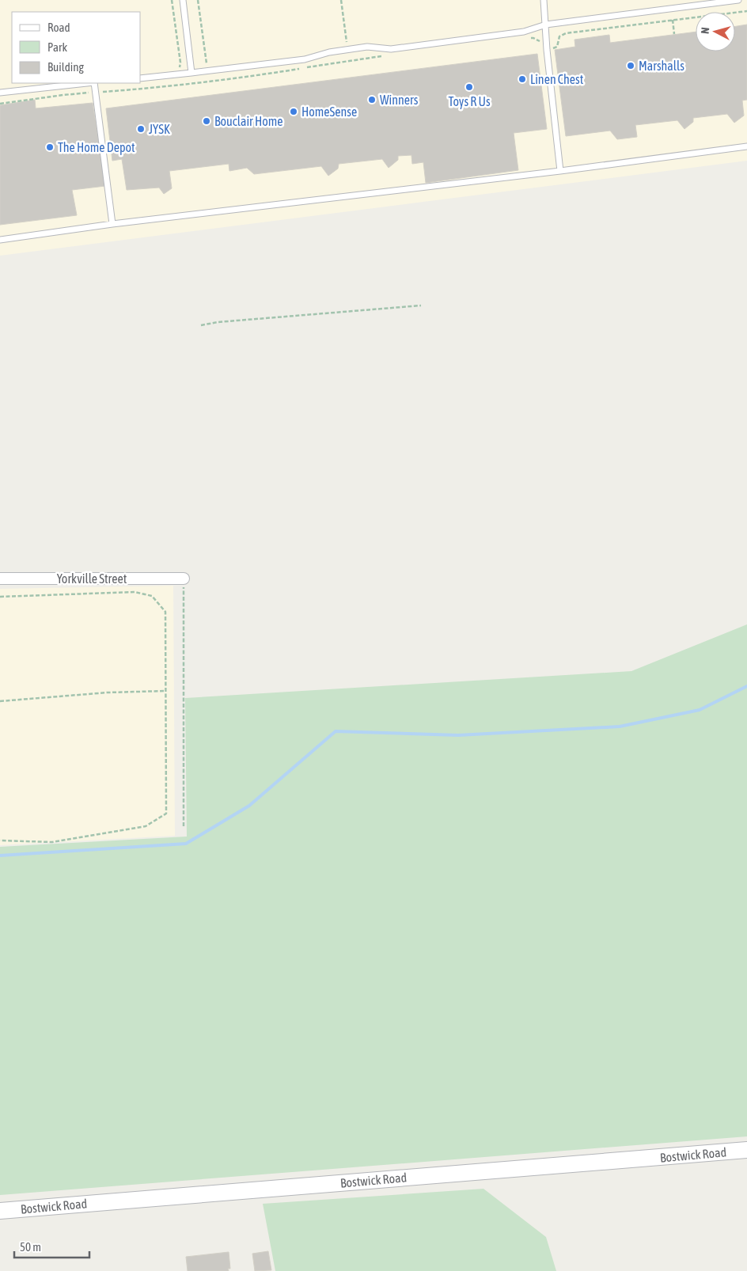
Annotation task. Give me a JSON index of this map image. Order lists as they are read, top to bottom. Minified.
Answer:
{"streets":{"main road":["Bostwick Road"],"street":["Yorkville Street"]},"places":["Marshalls","Linen Chest","Toys R Us","Winners","HomeSense","Bouclair Home","JYSK","The Home Depot"],"legend":["Road","Park","Building"],"scale_bar":"50 m","north":"left"}
